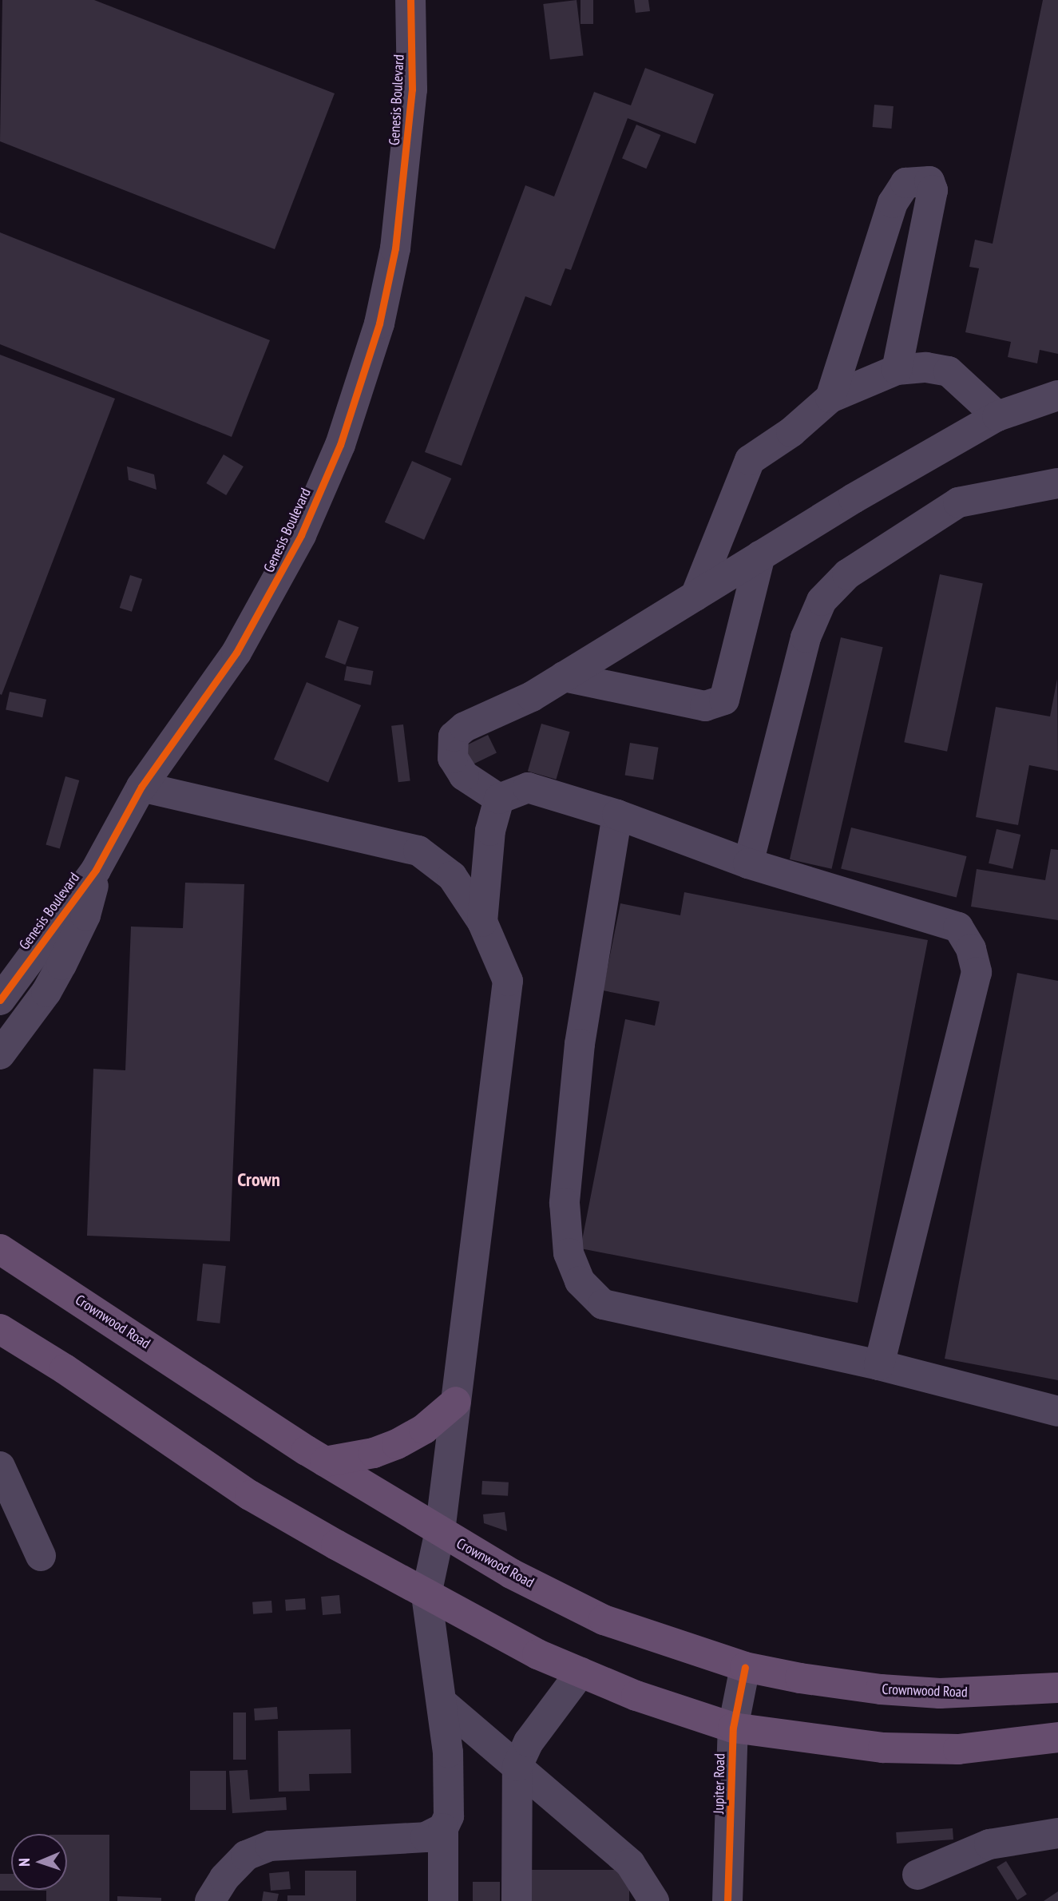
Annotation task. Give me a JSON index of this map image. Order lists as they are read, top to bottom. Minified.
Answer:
{"streets":{"main road":["Crownwood Road"],"street":["Genesis Boulevard","Jupiter Road"]},"crossings":[["Crownwood Road","Jupiter Road"]],"districts":["Crown"],"north":"left"}
